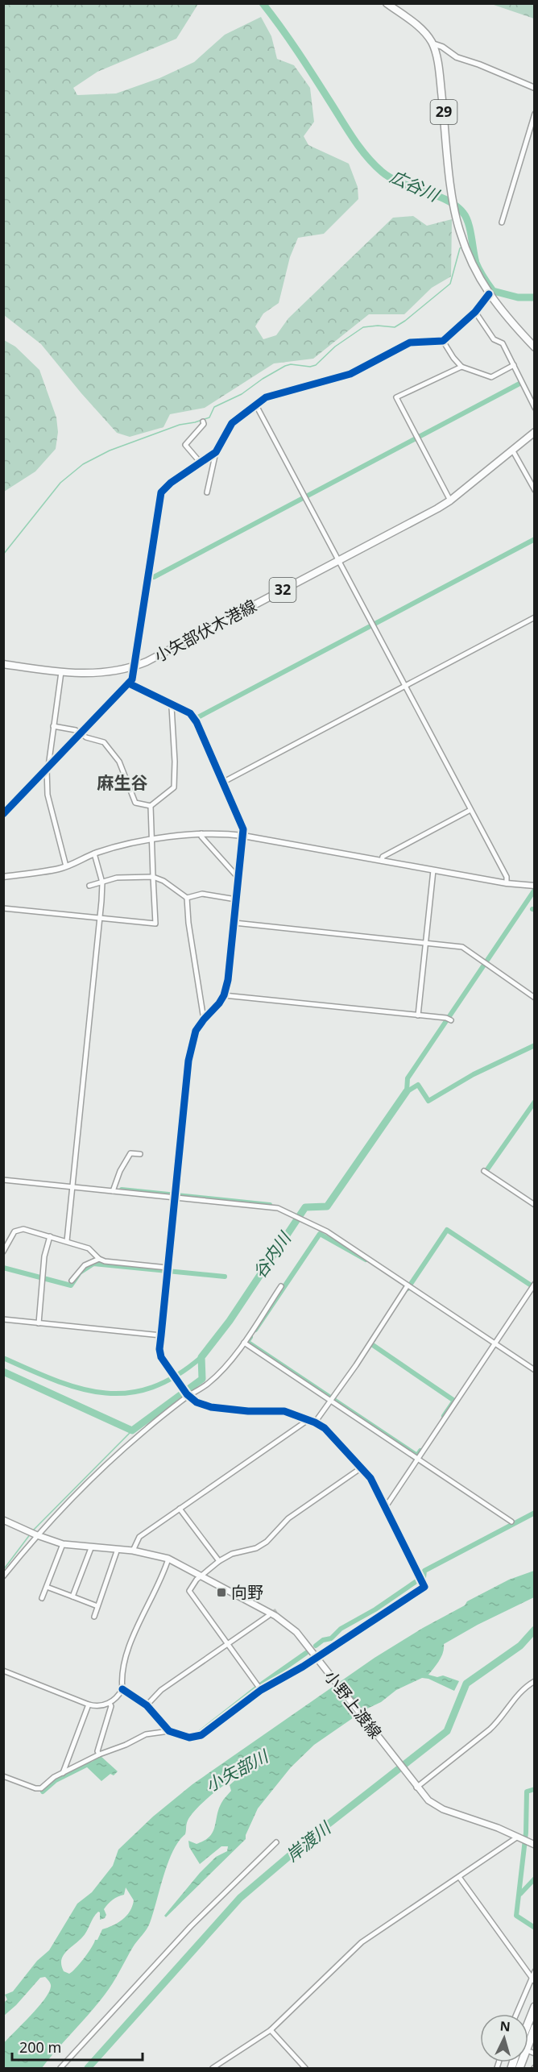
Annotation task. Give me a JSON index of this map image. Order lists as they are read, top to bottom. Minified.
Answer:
{"streets":{"main road":["29","32","小矢部伏木港線","小野上渡線"]},"districts":["麻生谷"],"water":["広谷川","谷内川","小矢部川","岸渡川"],"places":{"transit":["向野"]},"scale_bar":"200 m","north":"top"}
